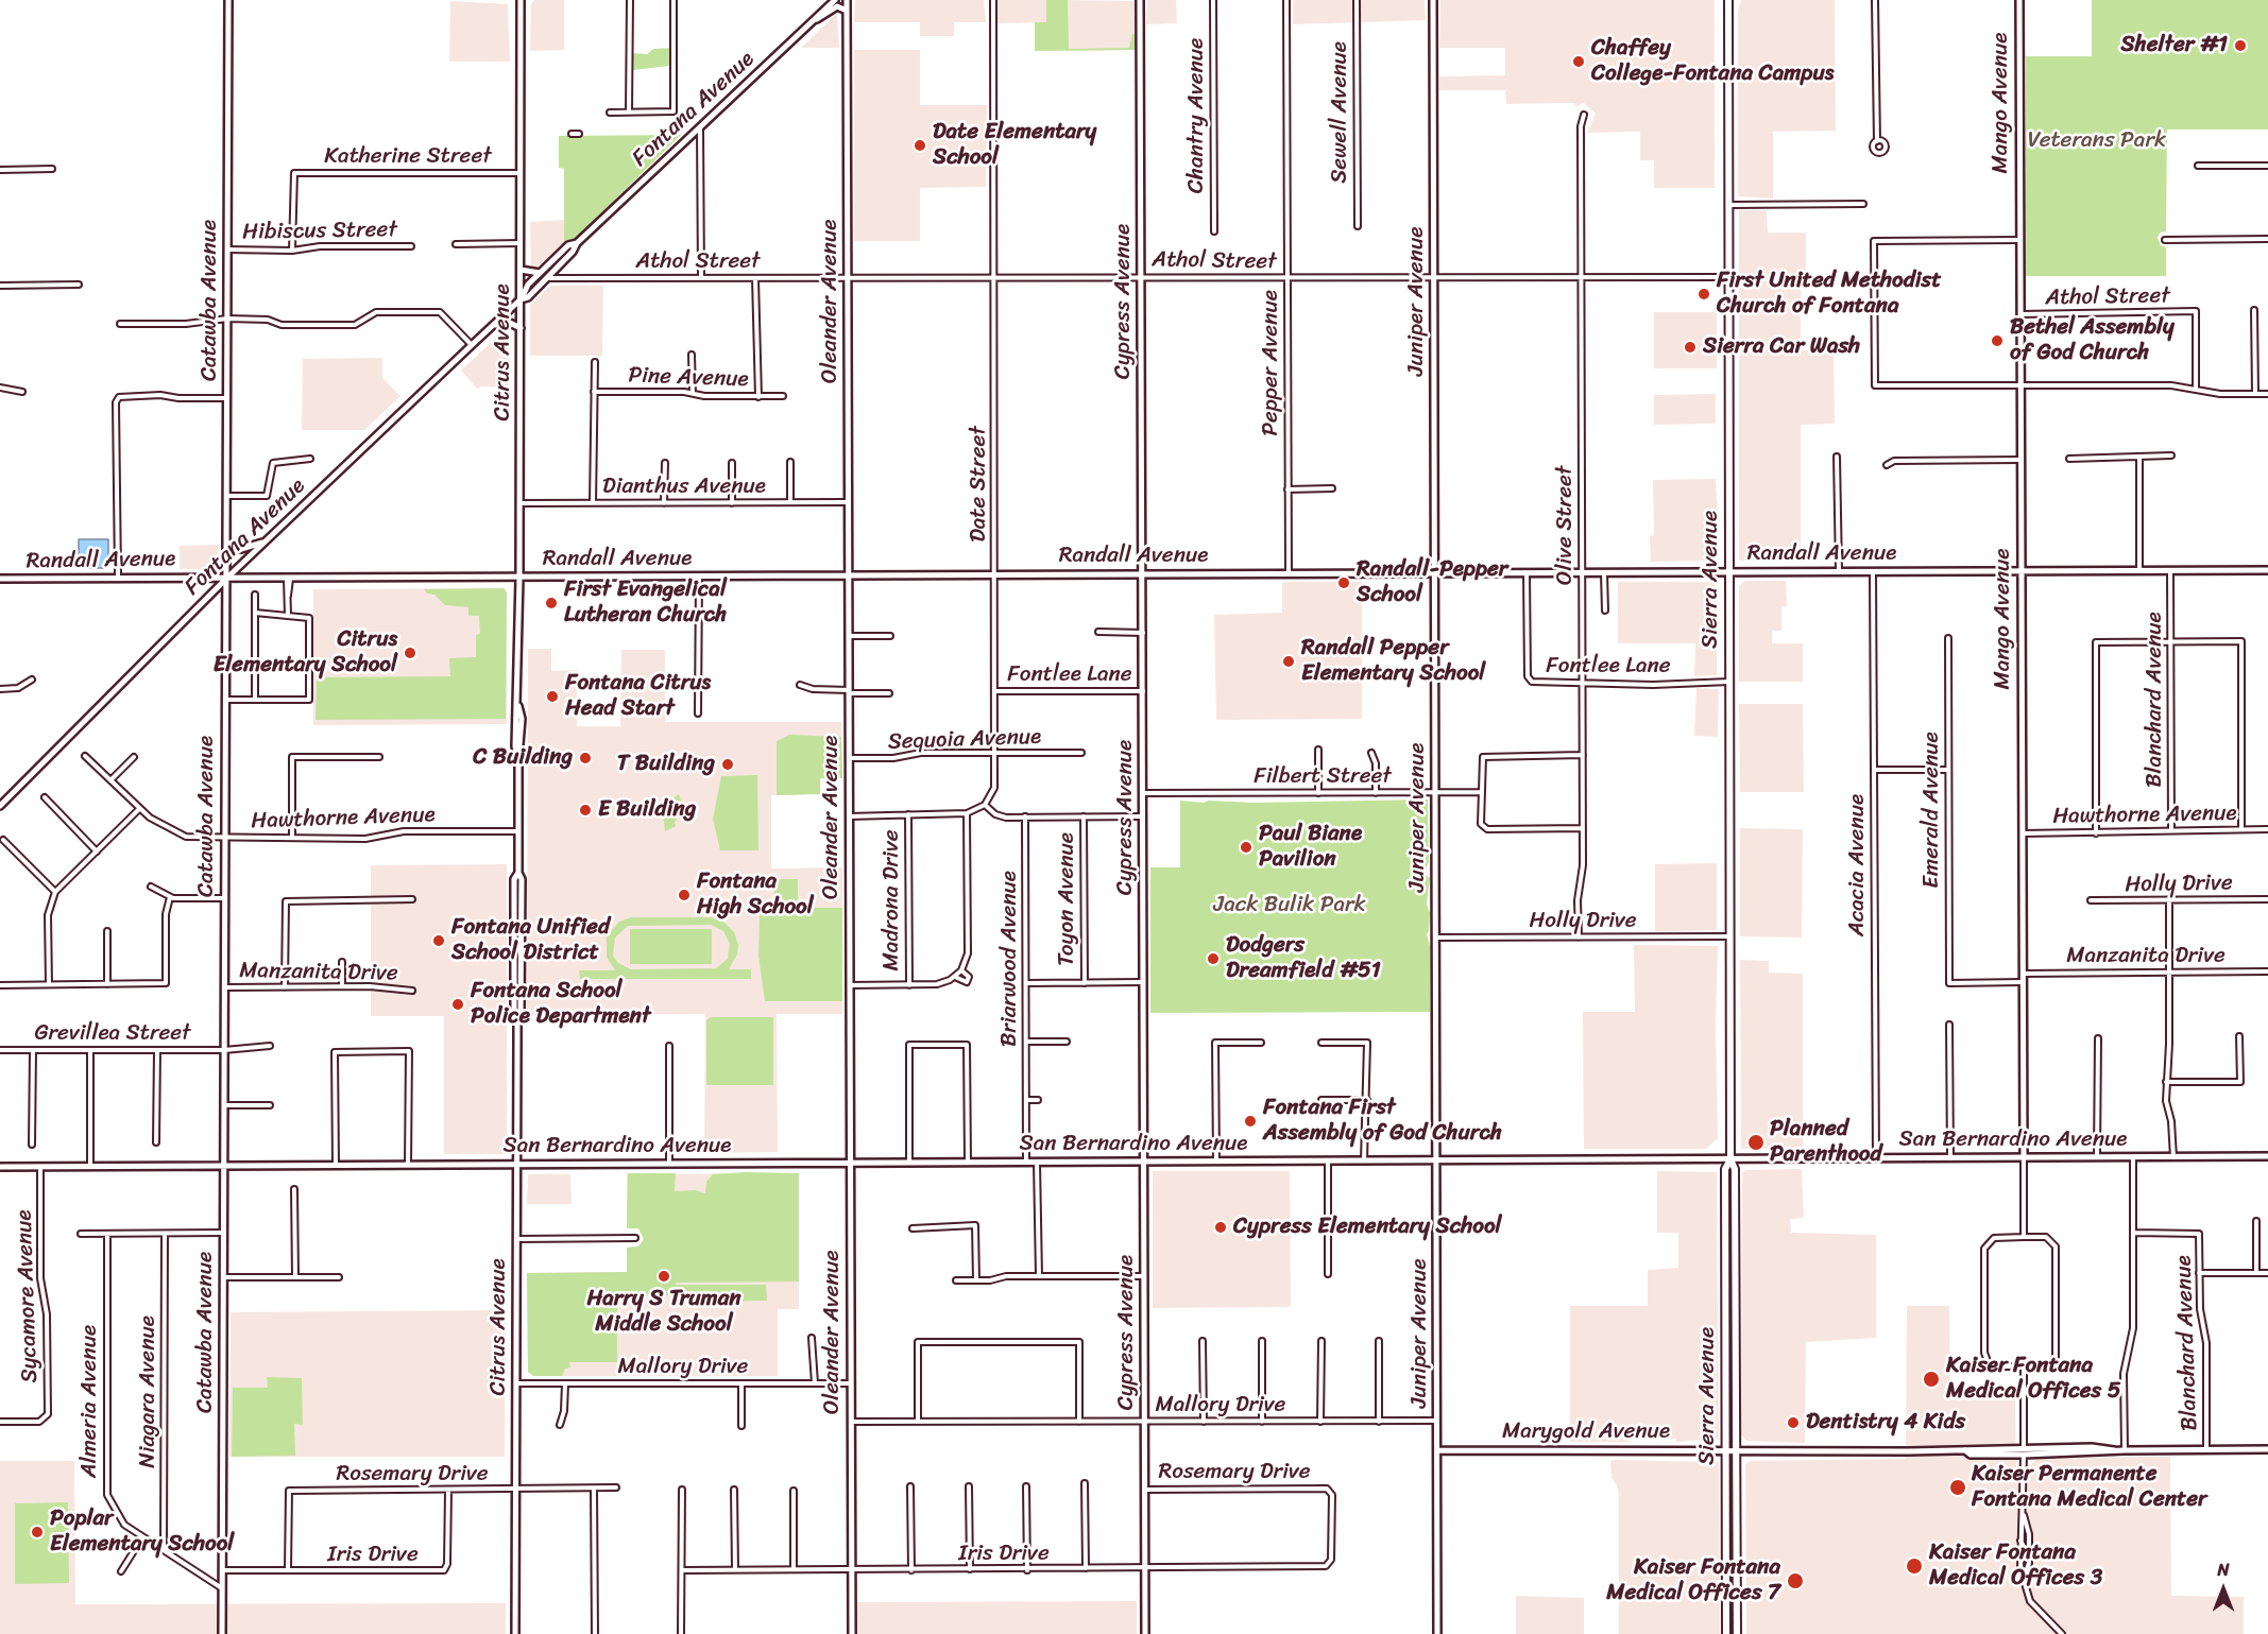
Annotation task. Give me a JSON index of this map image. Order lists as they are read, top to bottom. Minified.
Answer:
{"streets":{"main road":["Sierra Avenue"],"street":["Mango Avenue","Fontana Avenue","Sewell Avenue","Chantry Avenue","Katherine Street","Hibiscus Street","Athol Street","Catawba Avenue","Oleander Avenue","Cypress Avenue","Juniper Avenue","Citrus Avenue","Pepper Avenue","Pine Avenue","Date Street","Dianthus Avenue","Olive Street","Randall Avenue","Fontlee Lane","Blanchard Avenue","Sequoia Avenue","Filbert Street","Emerald Avenue","Hawthorne Avenue","Acacia Avenue","Holly Drive","Toyon Avenue","Madrona Drive","Manzanita Drive","Briarwood Avenue","Grevillea Street","San Bernardino Avenue","Sycamore Avenue","Mallory Drive","Niagara Avenue","Almeria Avenue","Marygold Avenue","Rosemary Drive","Iris Drive"]},"crossings":[["Mango Avenue","Athol Street"],["Mango Avenue","Randall Avenue"],["Mango Avenue","Emerald Avenue"],["Mango Avenue","Hawthorne Avenue"],["Mango Avenue","Manzanita Drive"],["Mango Avenue","San Bernardino Avenue"],["Fontana Avenue","Athol Street"],["Fontana Avenue","Catawba Avenue"],["Fontana Avenue","Citrus Avenue"],["Fontana Avenue","Randall Avenue"],["Katherine Street","Hibiscus Street"],["Katherine Street","Citrus Avenue"],["Hibiscus Street","Catawba Avenue"],["Athol Street","Oleander Avenue"],["Athol Street","Cypress Avenue"],["Athol Street","Juniper Avenue"],["Athol Street","Pepper Avenue"],["Athol Street","Date Street"],["Athol Street","Olive Street"],["Athol Street","Sierra Avenue"],["Catawba Avenue","Randall Avenue"],["Catawba Avenue","Hawthorne Avenue"],["Catawba Avenue","Manzanita Drive"],["Catawba Avenue","Grevillea Street"],["Catawba Avenue","San Bernardino Avenue"],["Catawba Avenue","Almeria Avenue"],["Catawba Avenue","Iris Drive"],["Oleander Avenue","Dianthus Avenue"],["Oleander Avenue","Randall Avenue"],["Oleander Avenue","Sequoia Avenue"],["Oleander Avenue","San Bernardino Avenue"],["Oleander Avenue","Mallory Drive"],["Oleander Avenue","Iris Drive"],["Cypress Avenue","Randall Avenue"],["Cypress Avenue","Fontlee Lane"],["Cypress Avenue","Filbert Street"],["Cypress Avenue","San Bernardino Avenue"],["Cypress Avenue","Mallory Drive"],["Cypress Avenue","Rosemary Drive"],["Cypress Avenue","Iris Drive"],["Juniper Avenue","Randall Avenue"],["Juniper Avenue","Filbert Street"],["Juniper Avenue","Holly Drive"],["Juniper Avenue","San Bernardino Avenue"],["Juniper Avenue","Mallory Drive"],["Juniper Avenue","Marygold Avenue"],["Citrus Avenue","Dianthus Avenue"],["Citrus Avenue","Randall Avenue"],["Citrus Avenue","Hawthorne Avenue"],["Citrus Avenue","San Bernardino Avenue"],["Citrus Avenue","Mallory Drive"],["Citrus Avenue","Rosemary Drive"],["Pepper Avenue","Randall Avenue"],["Date Street","Randall Avenue"],["Date Street","Fontlee Lane"],["Date Street","Sequoia Avenue"],["Olive Street","Randall Avenue"],["Olive Street","Fontlee Lane"],["Olive Street","Holly Drive"],["Randall Avenue","Sierra Avenue"],["Randall Avenue","Fontlee Lane"],["Randall Avenue","Blanchard Avenue"],["Randall Avenue","Acacia Avenue"],["Sierra Avenue","Fontlee Lane"],["Sierra Avenue","Holly Drive"],["Sierra Avenue","San Bernardino Avenue"],["Sierra Avenue","Marygold Avenue"],["Blanchard Avenue","Hawthorne Avenue"],["Acacia Avenue","San Bernardino Avenue"],["Briarwood Avenue","San Bernardino Avenue"],["San Bernardino Avenue","Sycamore Avenue"],["Niagara Avenue","Almeria Avenue"],["Rosemary Drive","Iris Drive"]],"parks":["Veterans Park","Jack Bulik Park"],"places":["Shelter #1","Chaffey College-Fontana Campus","Date Elementary School","First United Methodist Church of Fontana","Bethel Assembly of God Church","Sierra Car Wash","Randall-Pepper School","First Evangelical Lutheran Church","Citrus Elementary School","Randall Pepper Elementary School","Fontana Citrus Head Start","C Building","T Building","E Building","Paul Biane Pavilion","Fontana High School","Fontana Unified School District","Dodgers Dreamfield #51","Fontana School Police Department","Fontana First Assembly of God Church","Planned Parenthood","Cypress Elementary School","Harry S Truman Middle School","Kaiser Fontana Medical Offices 5","Dentistry 4 Kids","Kaiser Permanente Fontana Medical Center","Poplar Elementary School","Kaiser Fontana Medical Offices 3","Kaiser Fontana Medical Offices 7"],"north":"top"}
